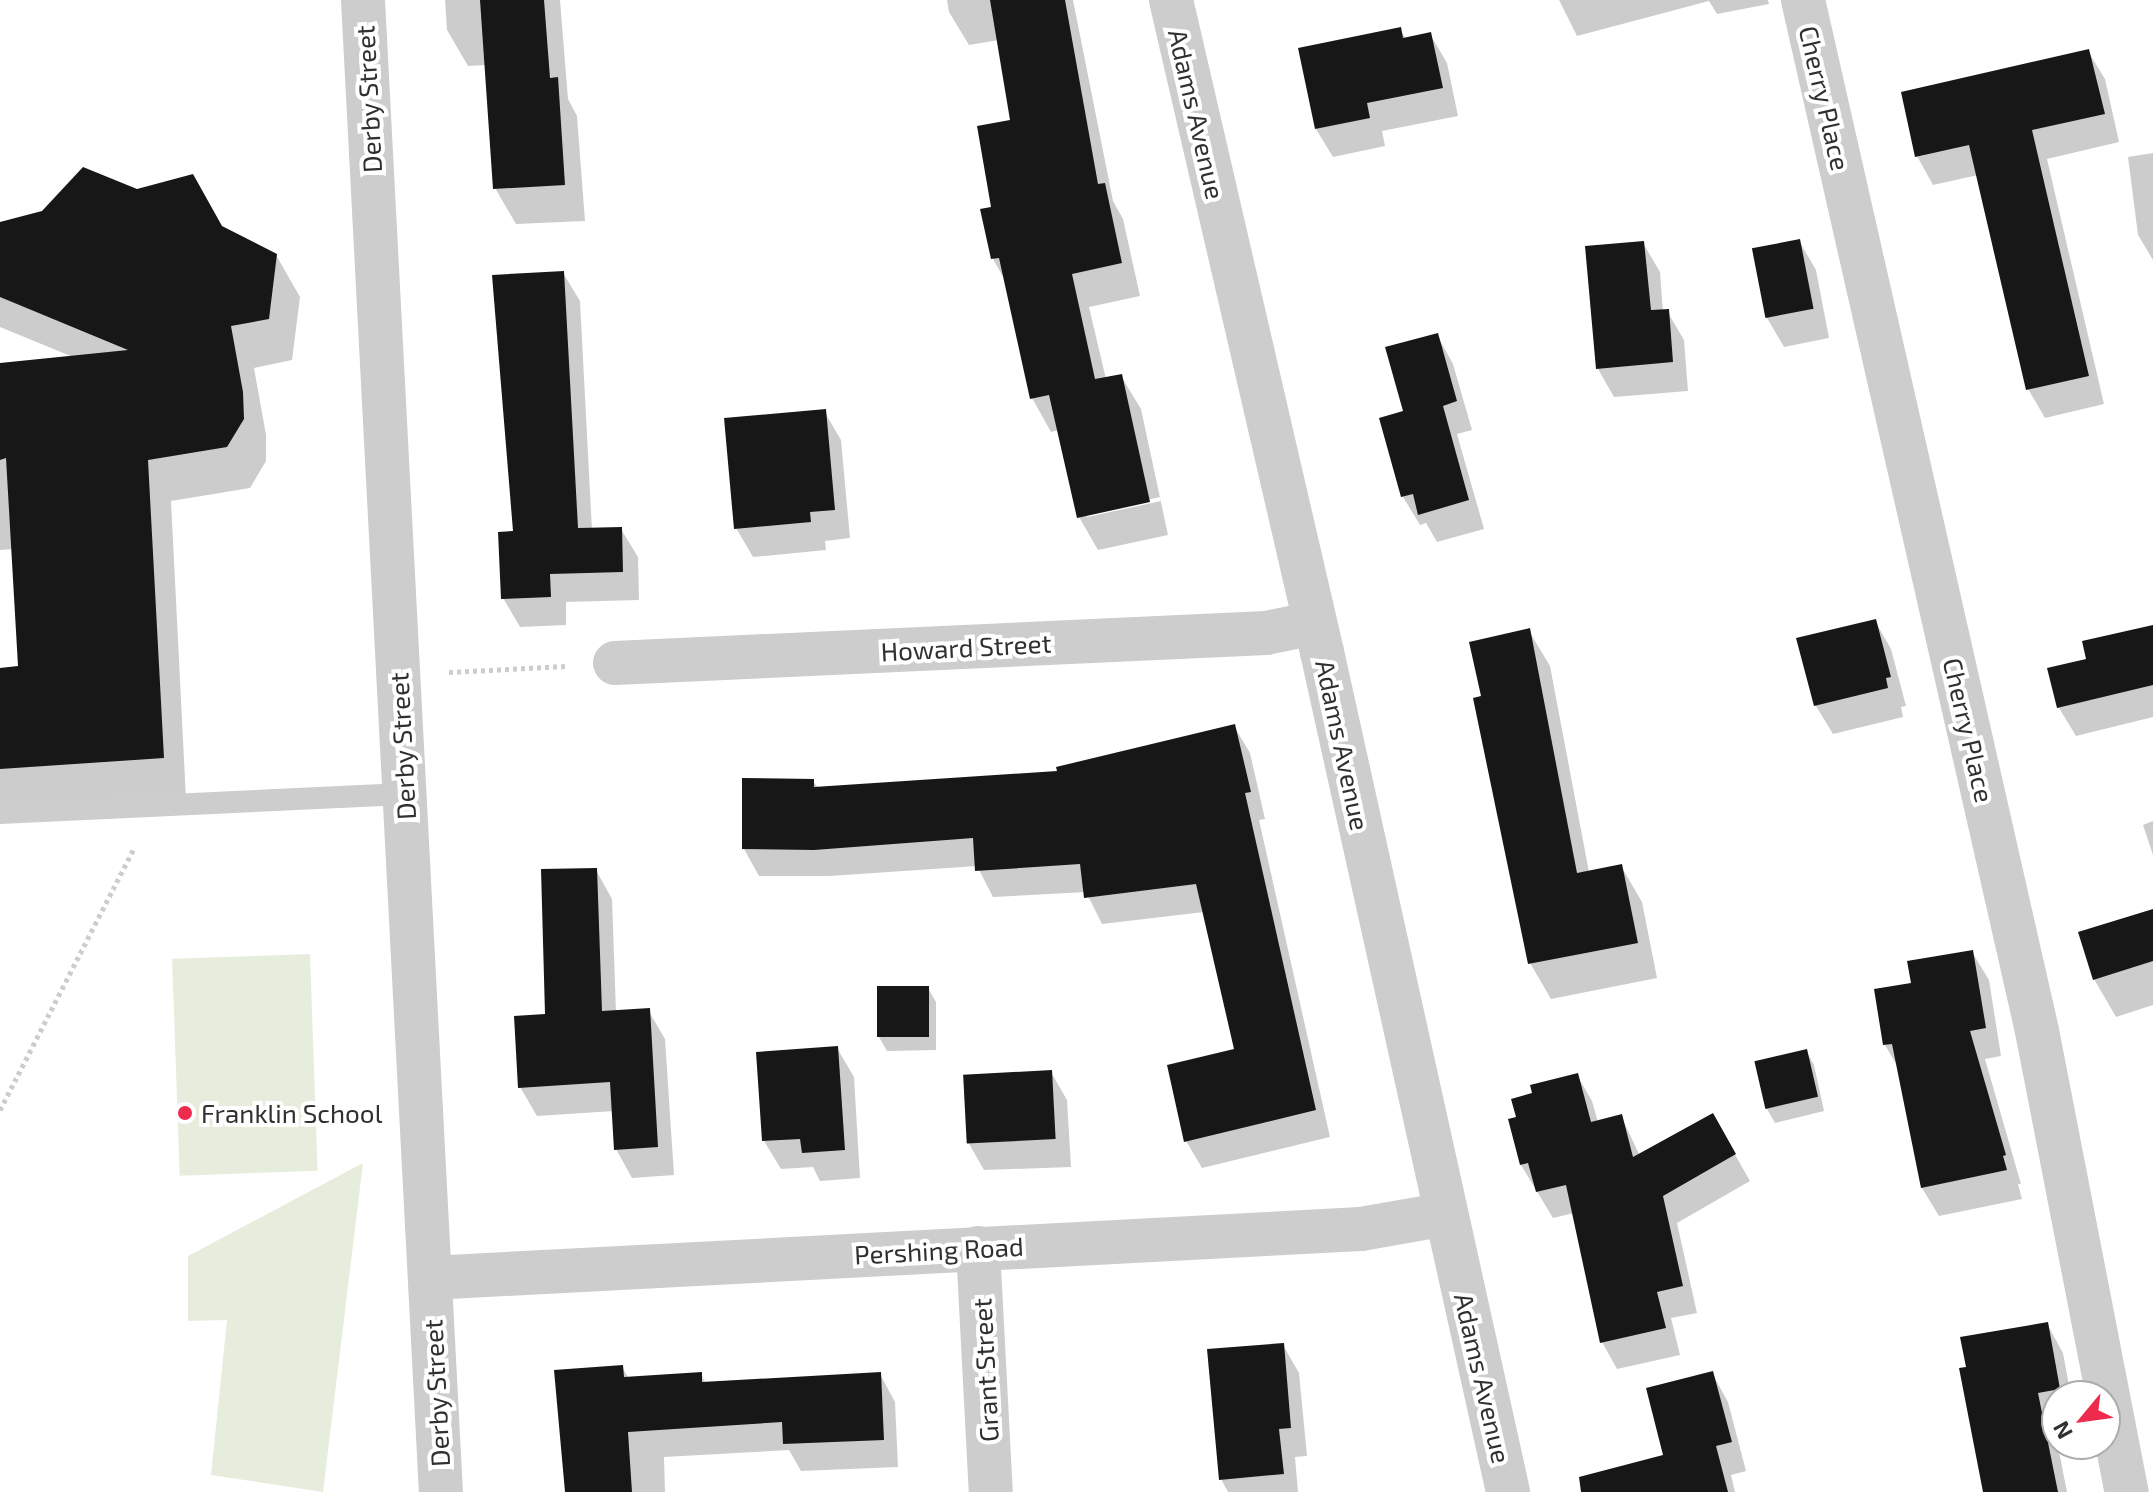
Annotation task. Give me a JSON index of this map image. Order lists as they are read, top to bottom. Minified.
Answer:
{"streets":{"street":["Cherry Place","Derby Street","Adams Avenue","Howard Street","Pershing Road","Grant Street"]},"crossings":[["Derby Street","Pershing Road"],["Adams Avenue","Howard Street"],["Adams Avenue","Pershing Road"],["Pershing Road","Grant Street"]],"places":["Franklin School"],"north":"bottom left"}
